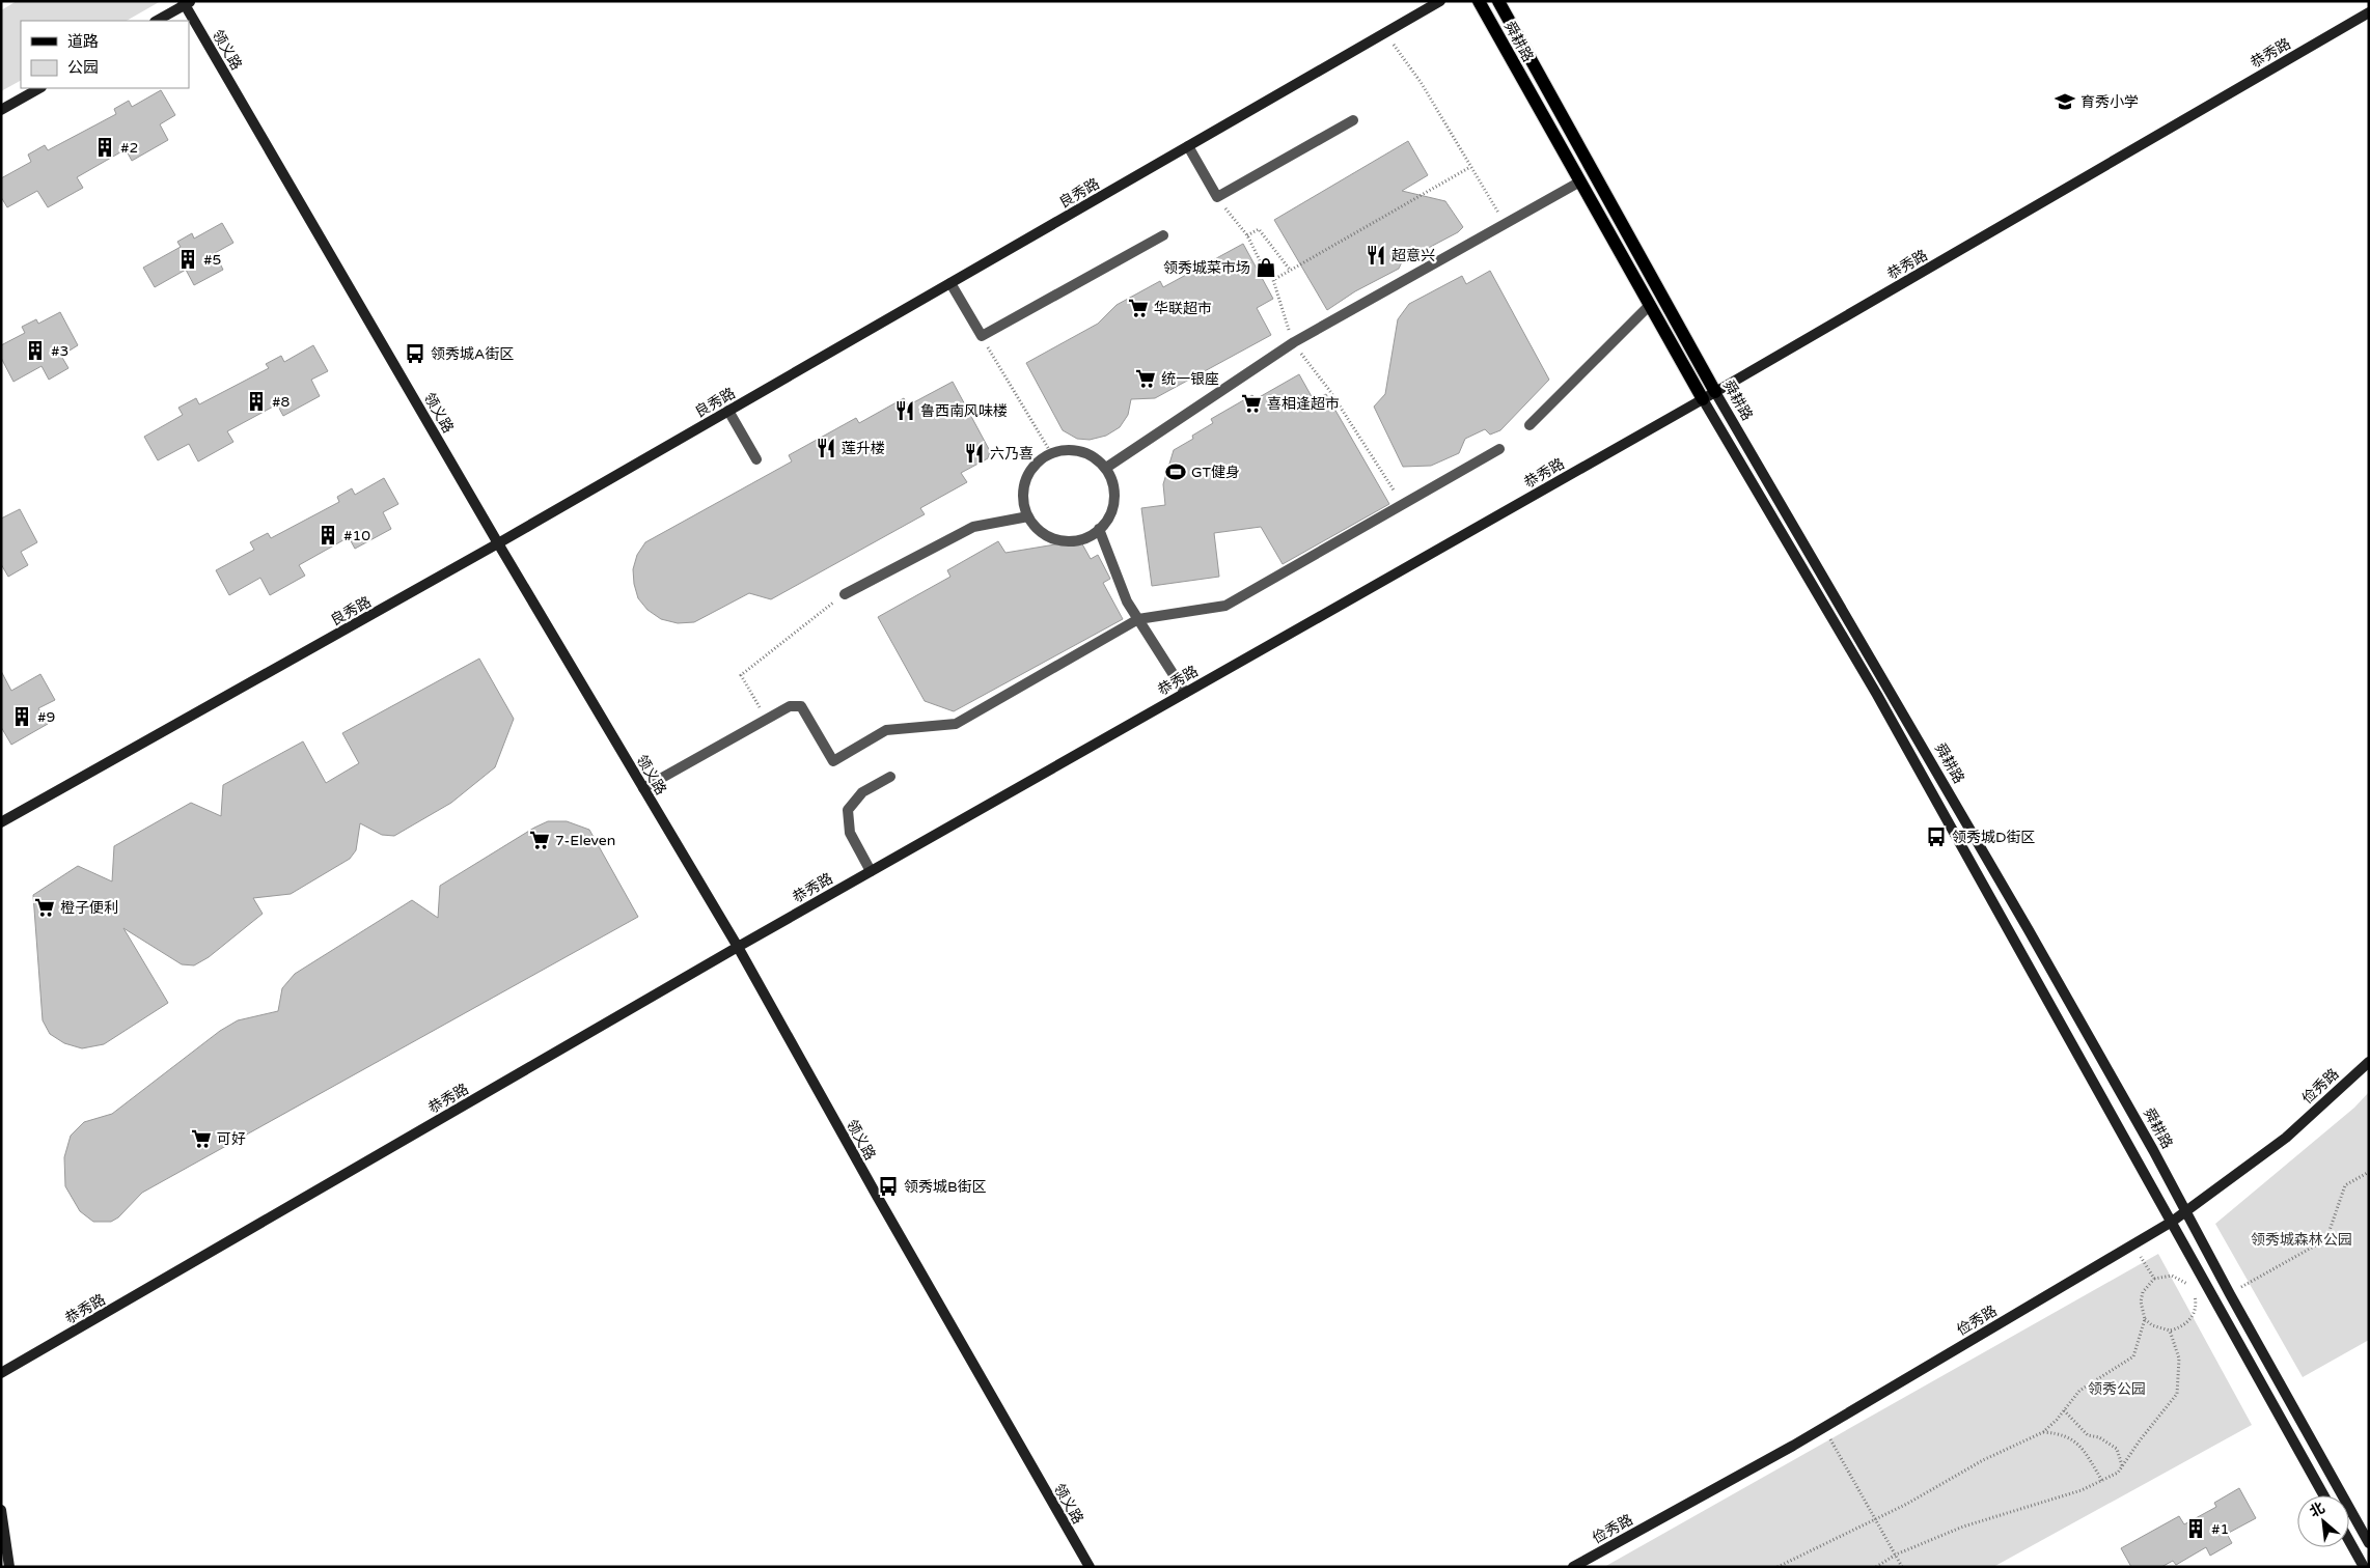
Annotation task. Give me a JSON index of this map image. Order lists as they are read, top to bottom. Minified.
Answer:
{"streets":{"main road":["舜耕路"],"street":["领义路","恭秀路","良秀路","俭秀路"]},"crossings":[["舜耕路","恭秀路"],["舜耕路","俭秀路"],["领义路","恭秀路"],["领义路","良秀路"]],"parks":["领秀城森林公园","领秀公园"],"places":{"school or university":["育秀小学"],"building":["#2","#5","#3","#8","#10","#9","#1"],"restaurant":["超意兴","鲁西南风味楼","莲升楼","六乃喜"],"shop":["领秀城菜市场"],"supermarket":["华联超市","统一银座","喜相逢超市","7-Eleven","橙子便利","可好"],"bus stop":["领秀城A街区","领秀城D街区","领秀城B街区"],"sports":["GT健身"]},"legend":["道路","公园"],"north":"top left"}
